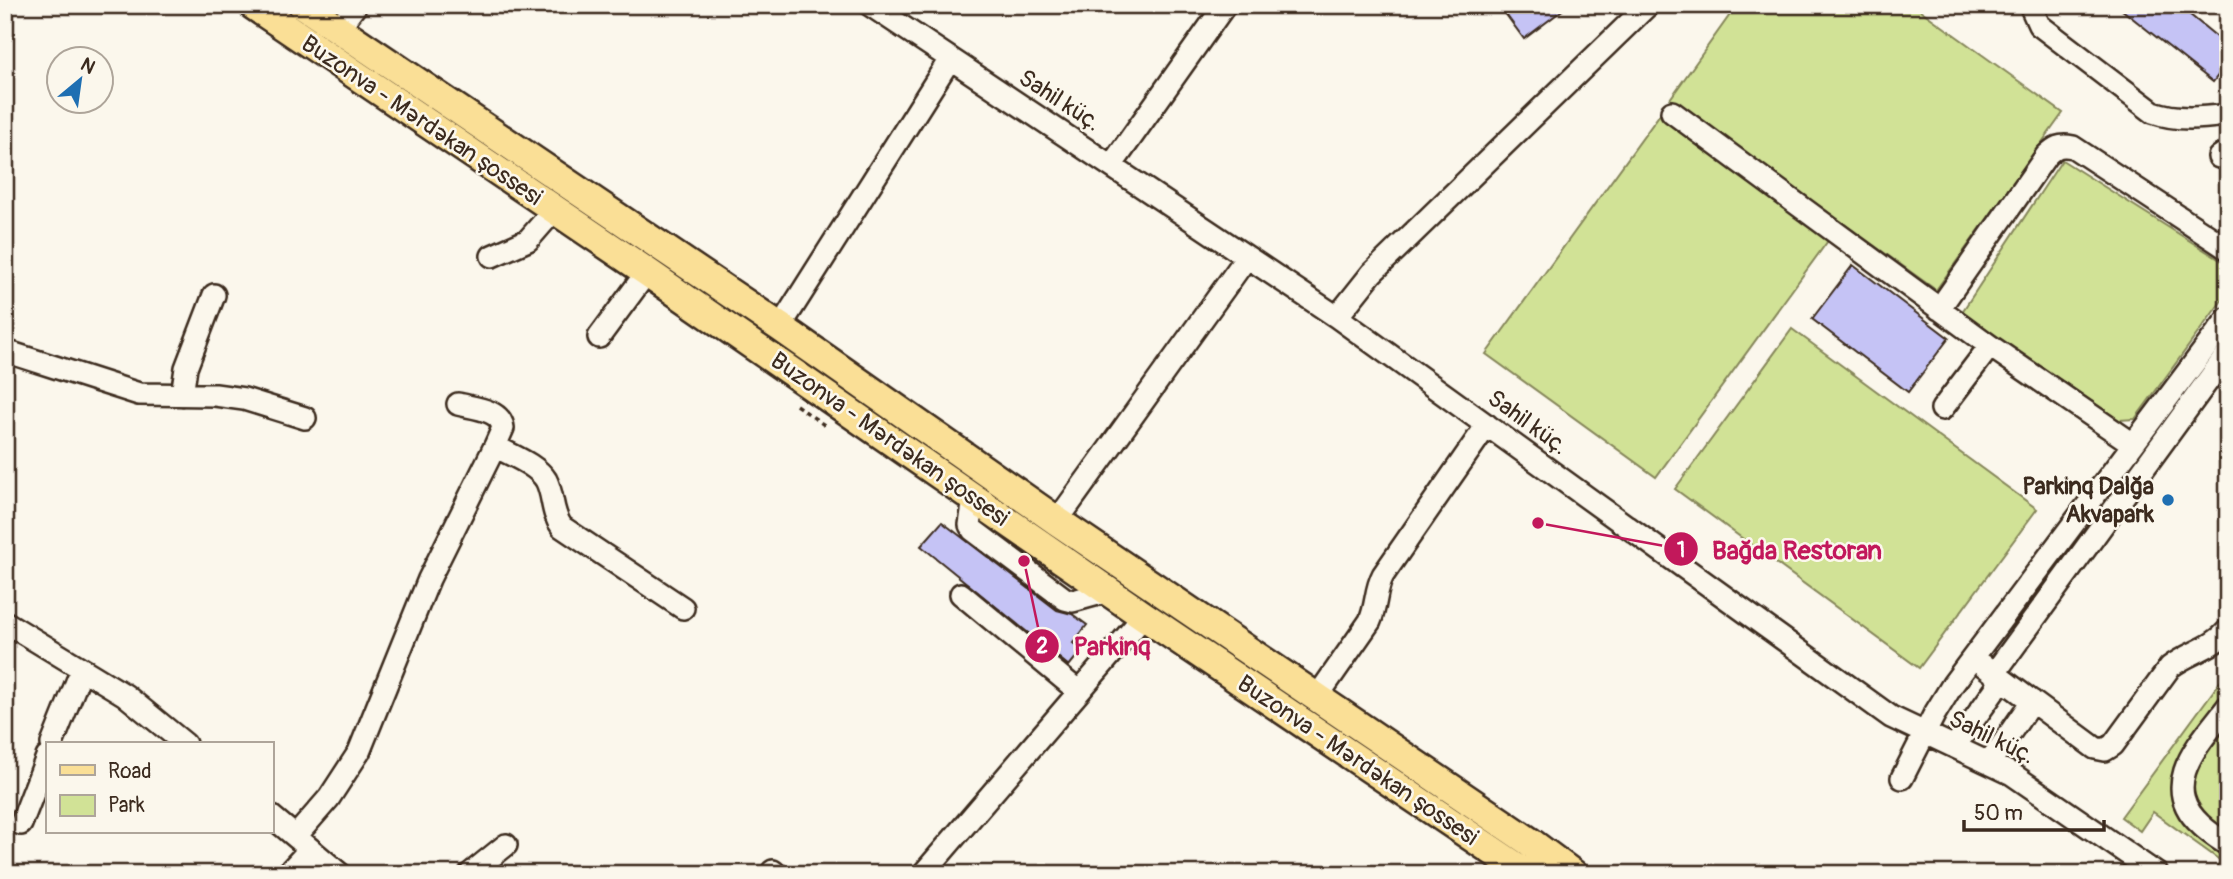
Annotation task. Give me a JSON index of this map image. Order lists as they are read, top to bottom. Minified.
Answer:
{"streets":{"main road":["Buzonva - Mərdəkan şossesi"],"street":["Sahil küç."]},"places":["Parkinq Dalğa Akvapark","Bağda Restoran","Parkinq"],"legend":["Road","Park"],"scale_bar":"50 m","north":"top right"}
